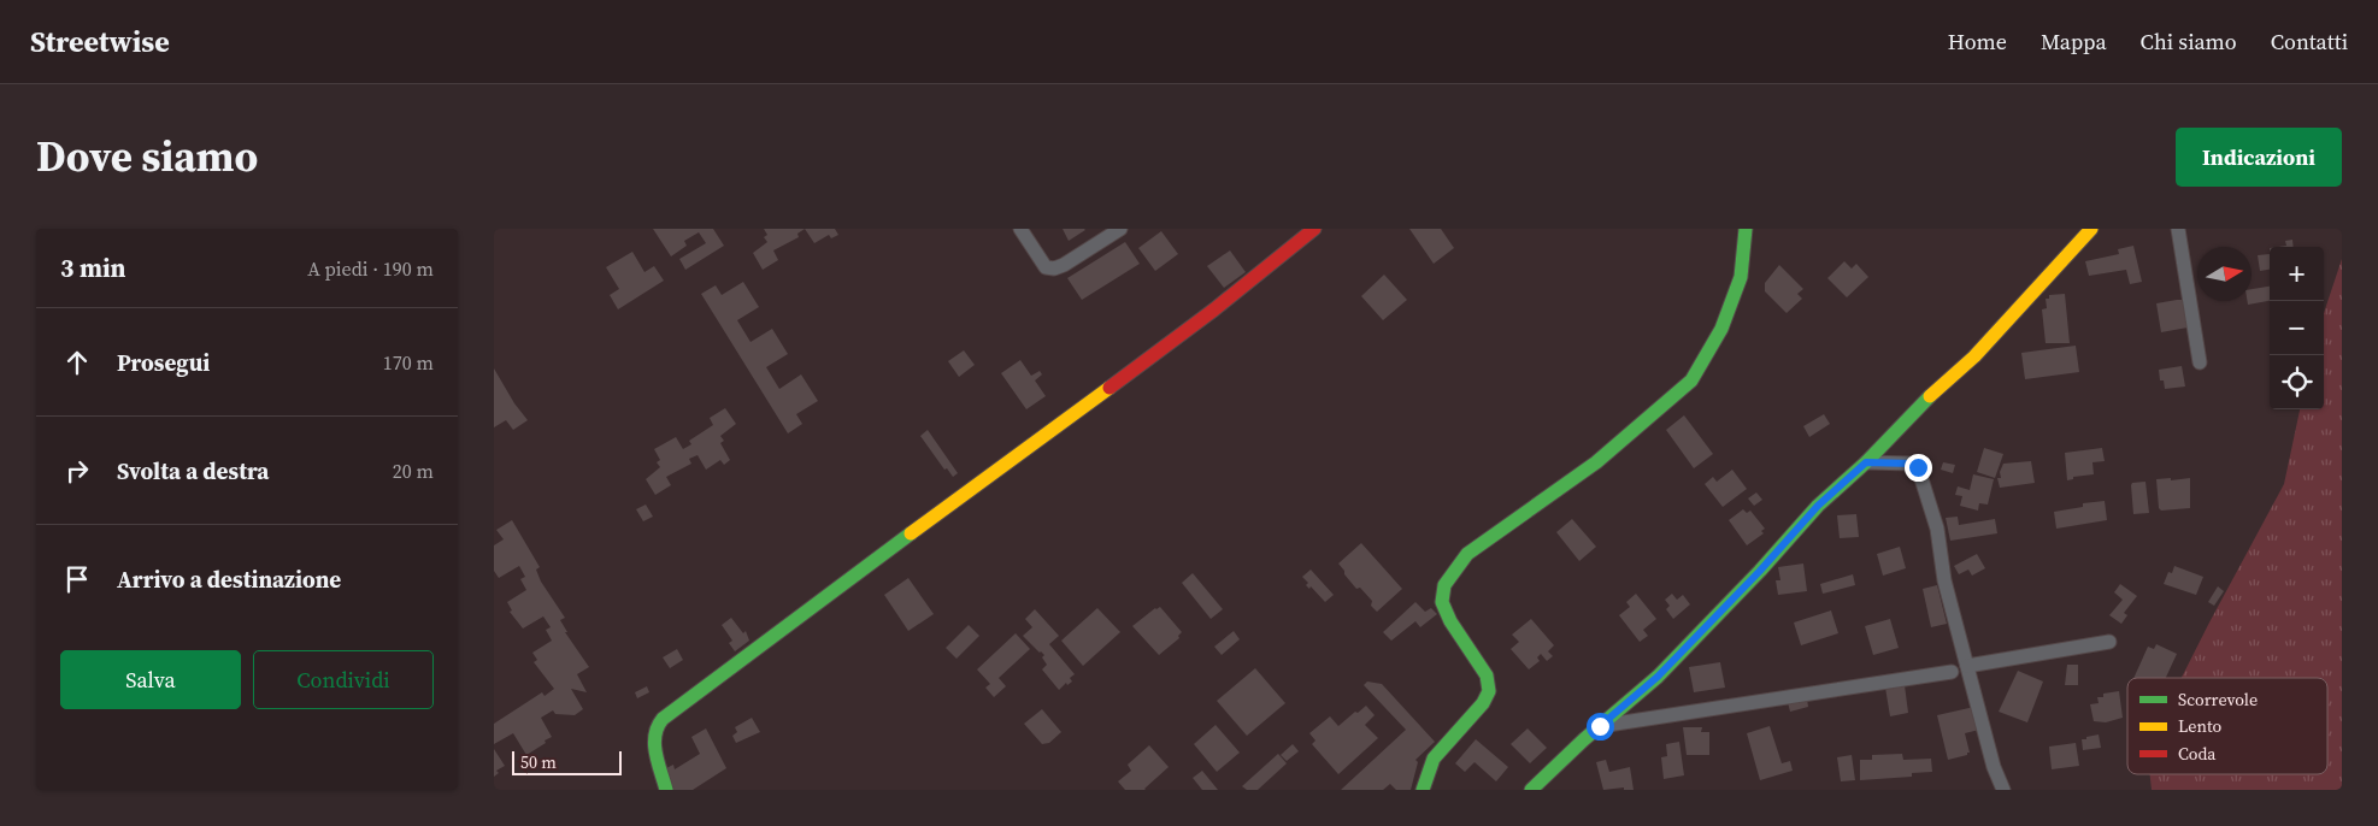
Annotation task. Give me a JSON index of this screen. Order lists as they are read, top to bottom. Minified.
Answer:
{"legend":["Scorrevole","Lento","Coda"],"scale_bar":"50 m","north":"right","page":{"header":"Streetwise","nav":["Home","Mappa","Chi siamo","Contatti"],"title":"Dove siamo","buttons":["Indicazioni",["Salva","Condividi"]],"heading":["3 min","A piedi · 190 m"],"map_buttons":["+","−"],"list":[["Prosegui","170 m"],["Svolta a destra","20 m"],"Arrivo a destinazione"],"scale":"50 m"}}
